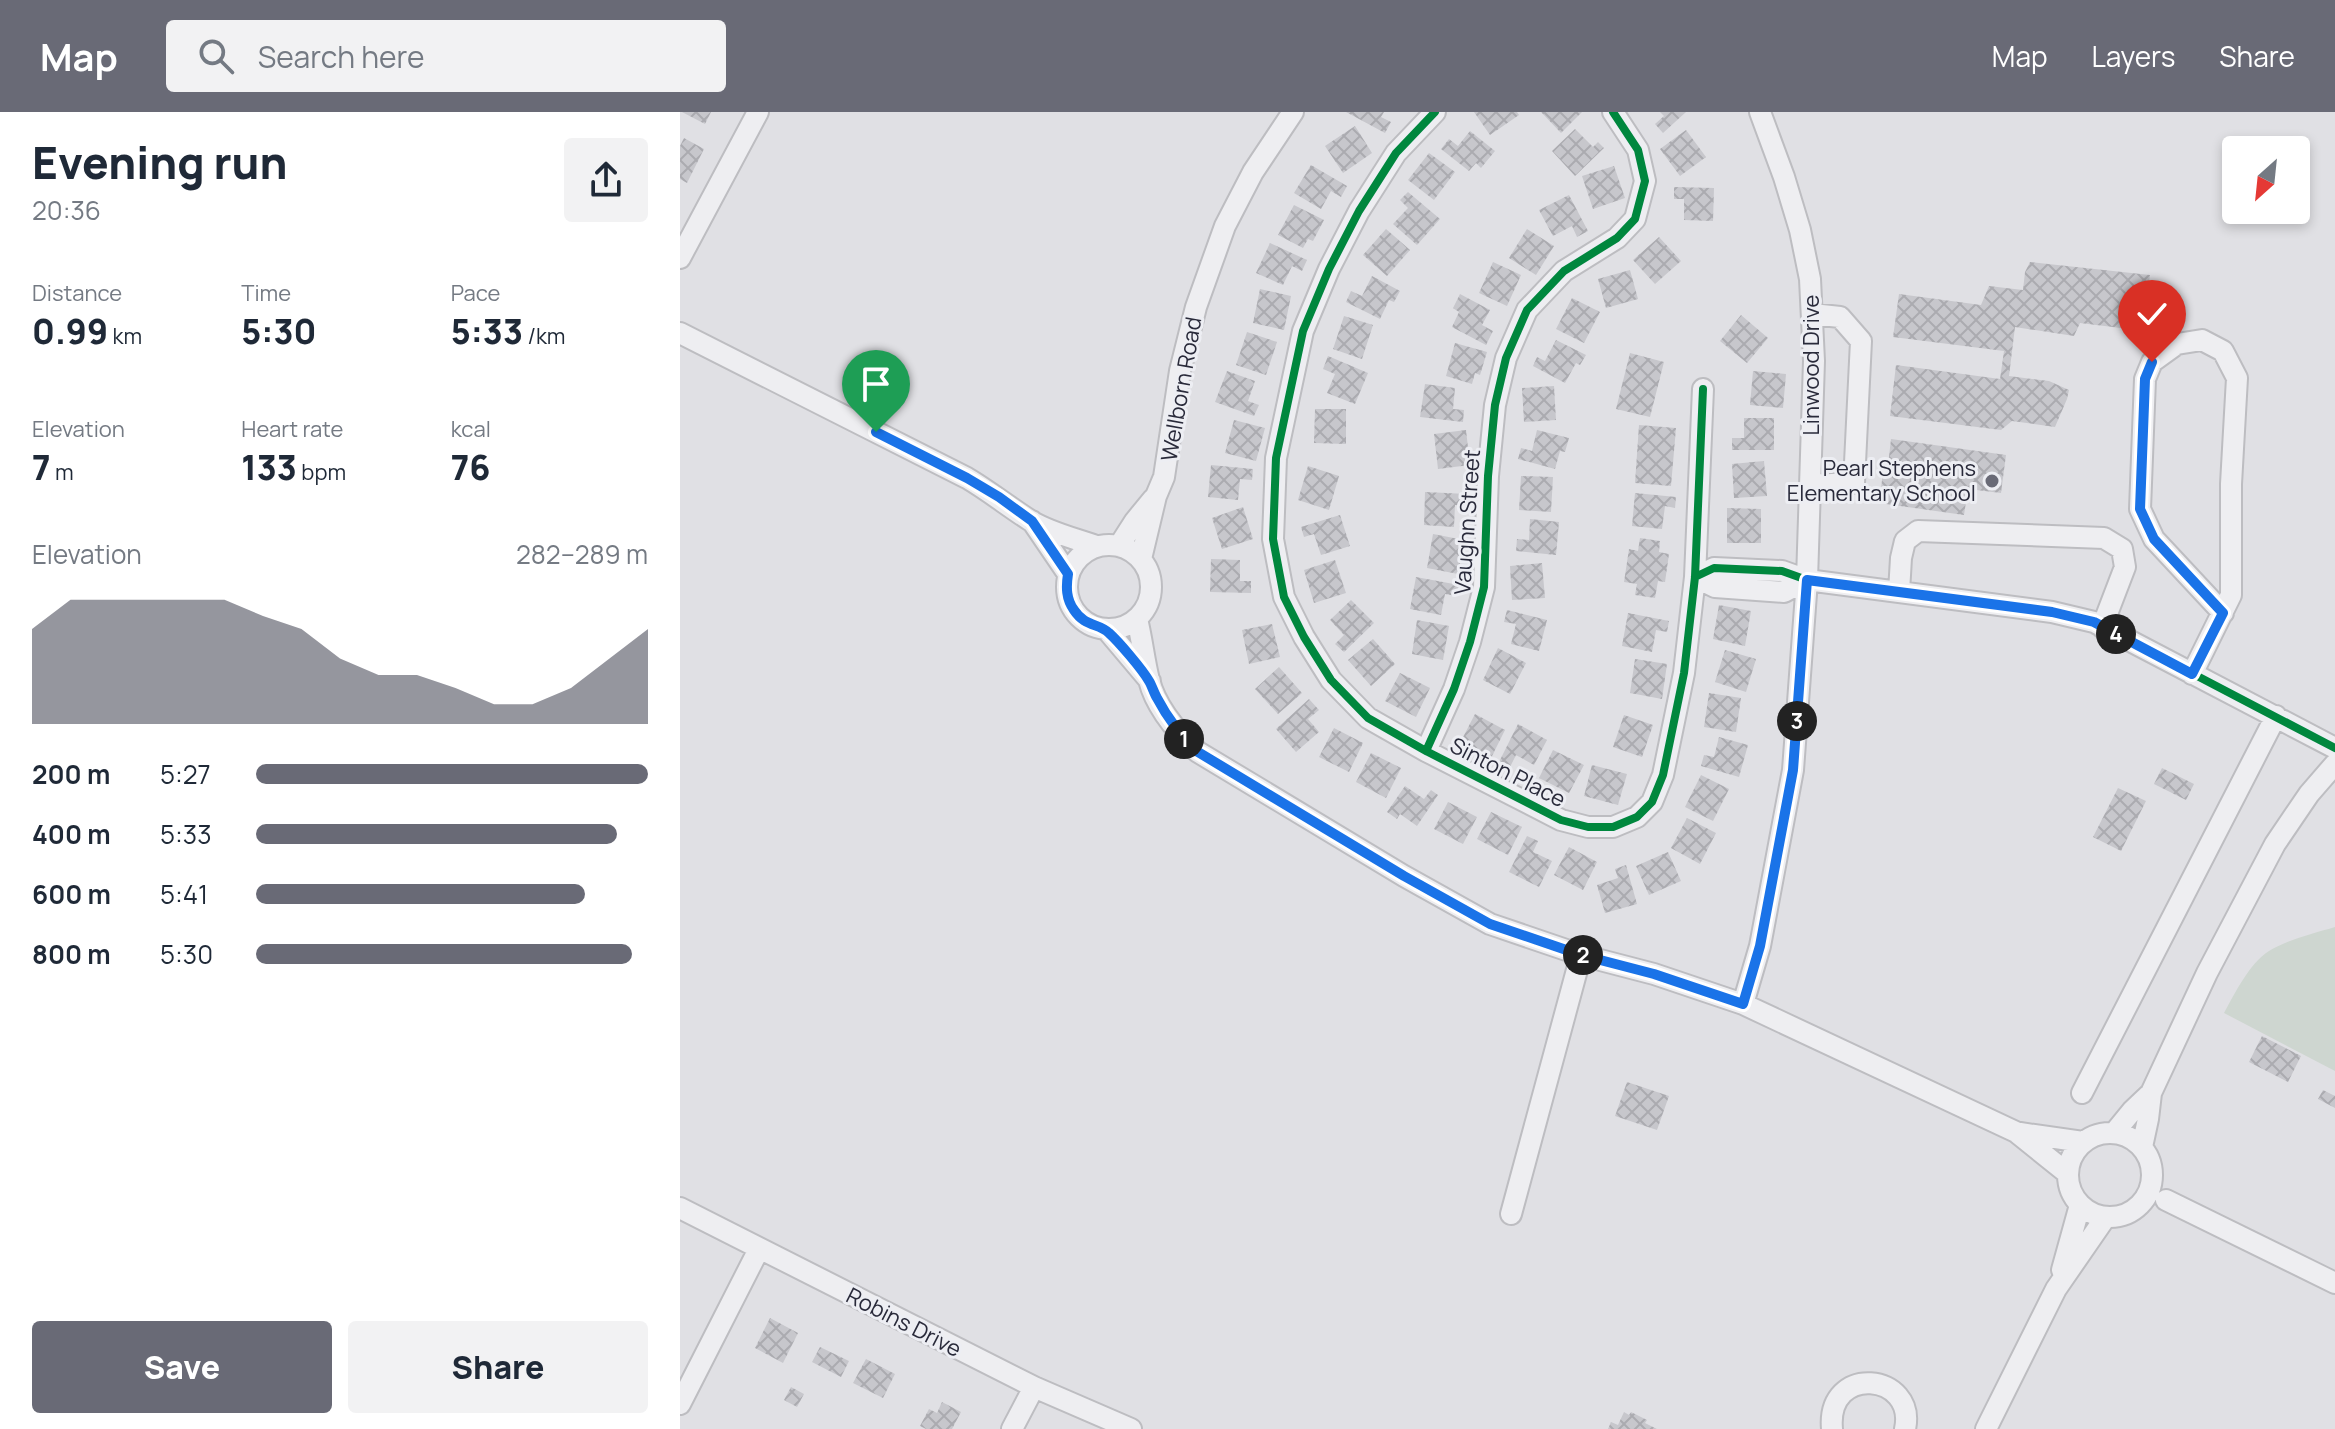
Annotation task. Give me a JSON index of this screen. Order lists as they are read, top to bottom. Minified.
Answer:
{"streets":{"street":["Linwood Drive","Wellborn Road","Vaughn Street","Sinton Place","Robins Drive"]},"crossings":[["Vaughn Street","Sinton Place"]],"places":["Pearl Stephens Elementary School"],"north":"bottom left","page":{"header":"Map","search":"Search here","nav":["Map","Layers","Share"],"heading":["Evening run","20:36"],"stats":[["Distance","0.99 km"],["Time","5:30"],["Pace","5:33 /km"],["Elevation","7 m"],["Heart rate","133 bpm"],["kcal","76"]],"chart":["Elevation","282–289 m"],"pins":["4","3","1","2"],"list":[{"name":"200 m","note":"5:27"},{"name":"400 m","note":"5:33"},{"name":"600 m","note":"5:41"},{"name":"800 m","note":"5:30"}],"buttons":["Save","Share"]}}
